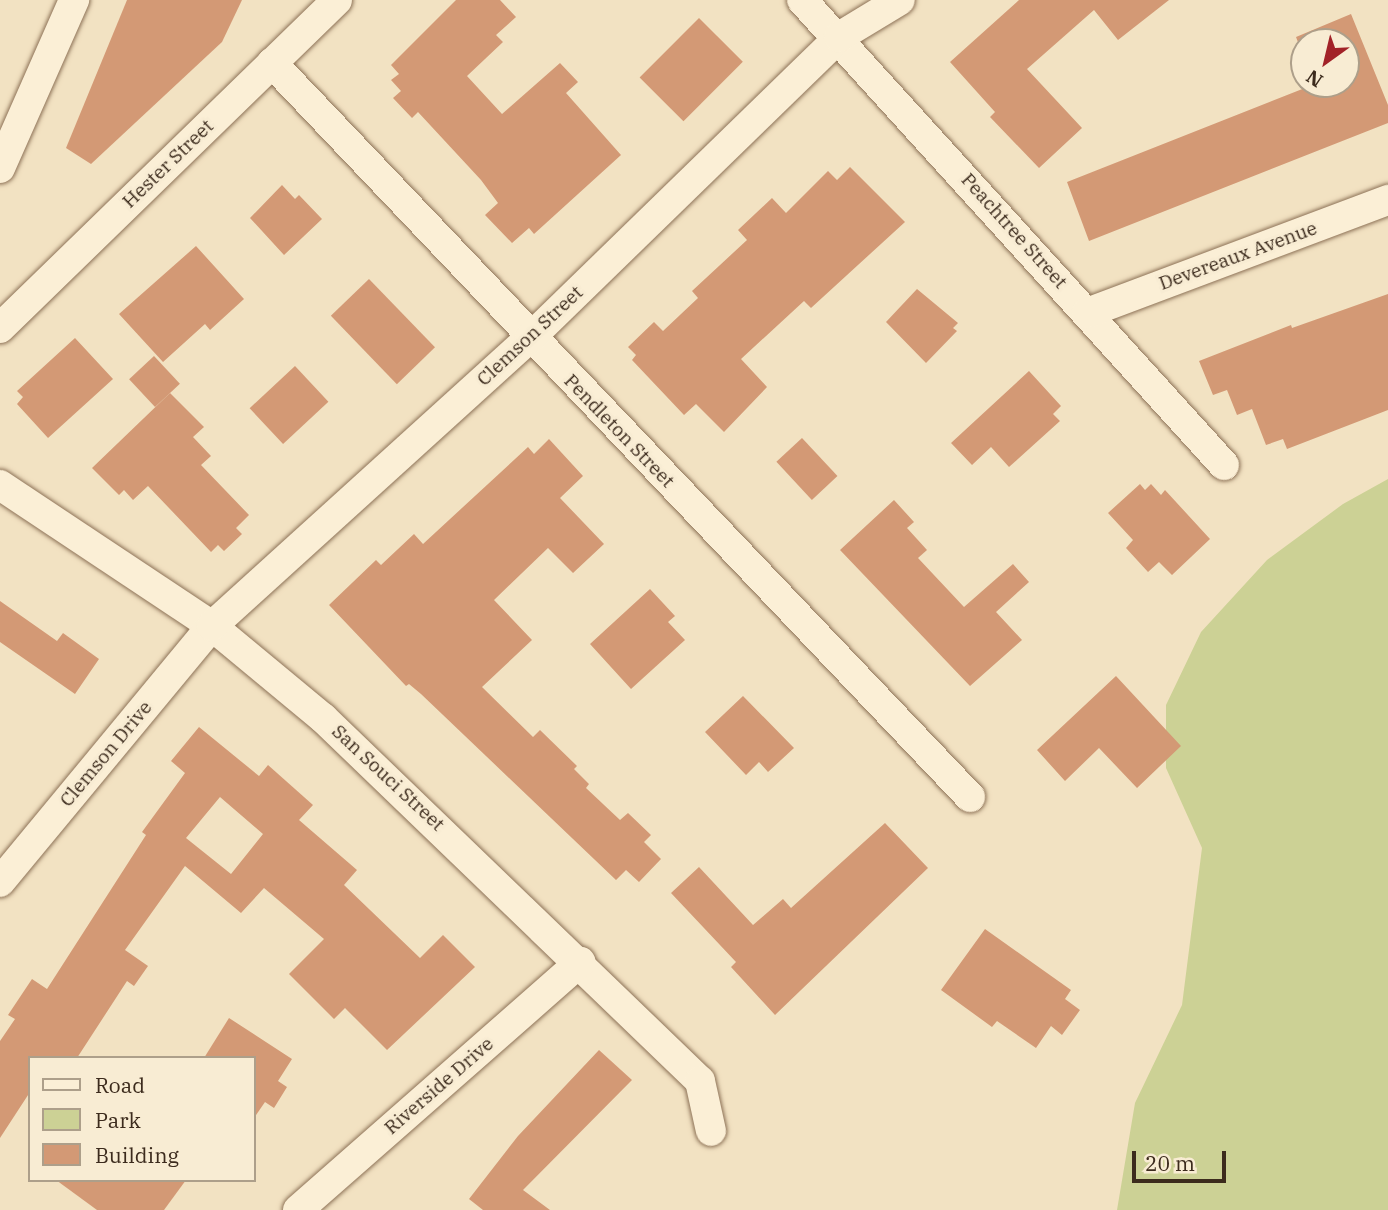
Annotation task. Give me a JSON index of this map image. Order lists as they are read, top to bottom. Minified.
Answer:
{"streets":{"street":["Hester Street","Peachtree Street","Devereaux Avenue","Clemson Street","Pendleton Street","Clemson Drive","San Souci Street","Riverside Drive"]},"crossings":[["Hester Street","Pendleton Street"],["Peachtree Street","Devereaux Avenue"],["Peachtree Street","Clemson Street"],["Clemson Street","Pendleton Street"],["Clemson Street","Clemson Drive"],["Clemson Street","San Souci Street"],["Clemson Drive","San Souci Street"],["San Souci Street","Riverside Drive"]],"legend":["Road","Park","Building"],"scale_bar":"20 m","north":"bottom left"}
